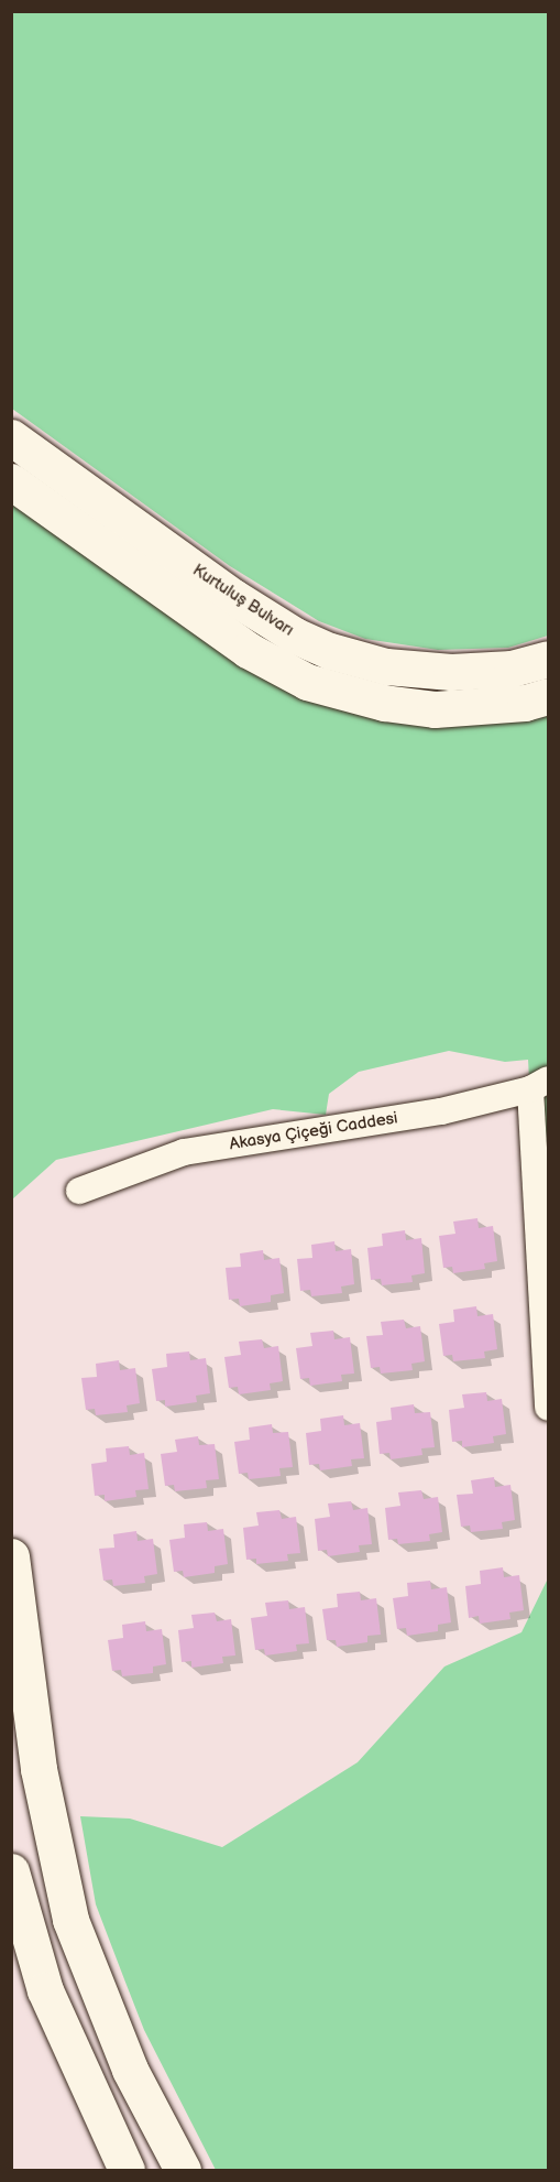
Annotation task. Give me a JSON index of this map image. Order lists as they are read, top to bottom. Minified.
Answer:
{"streets":{"main road":["Kurtuluş Bulvarı"],"street":["Akasya Çiçeği Caddesi"]}}
